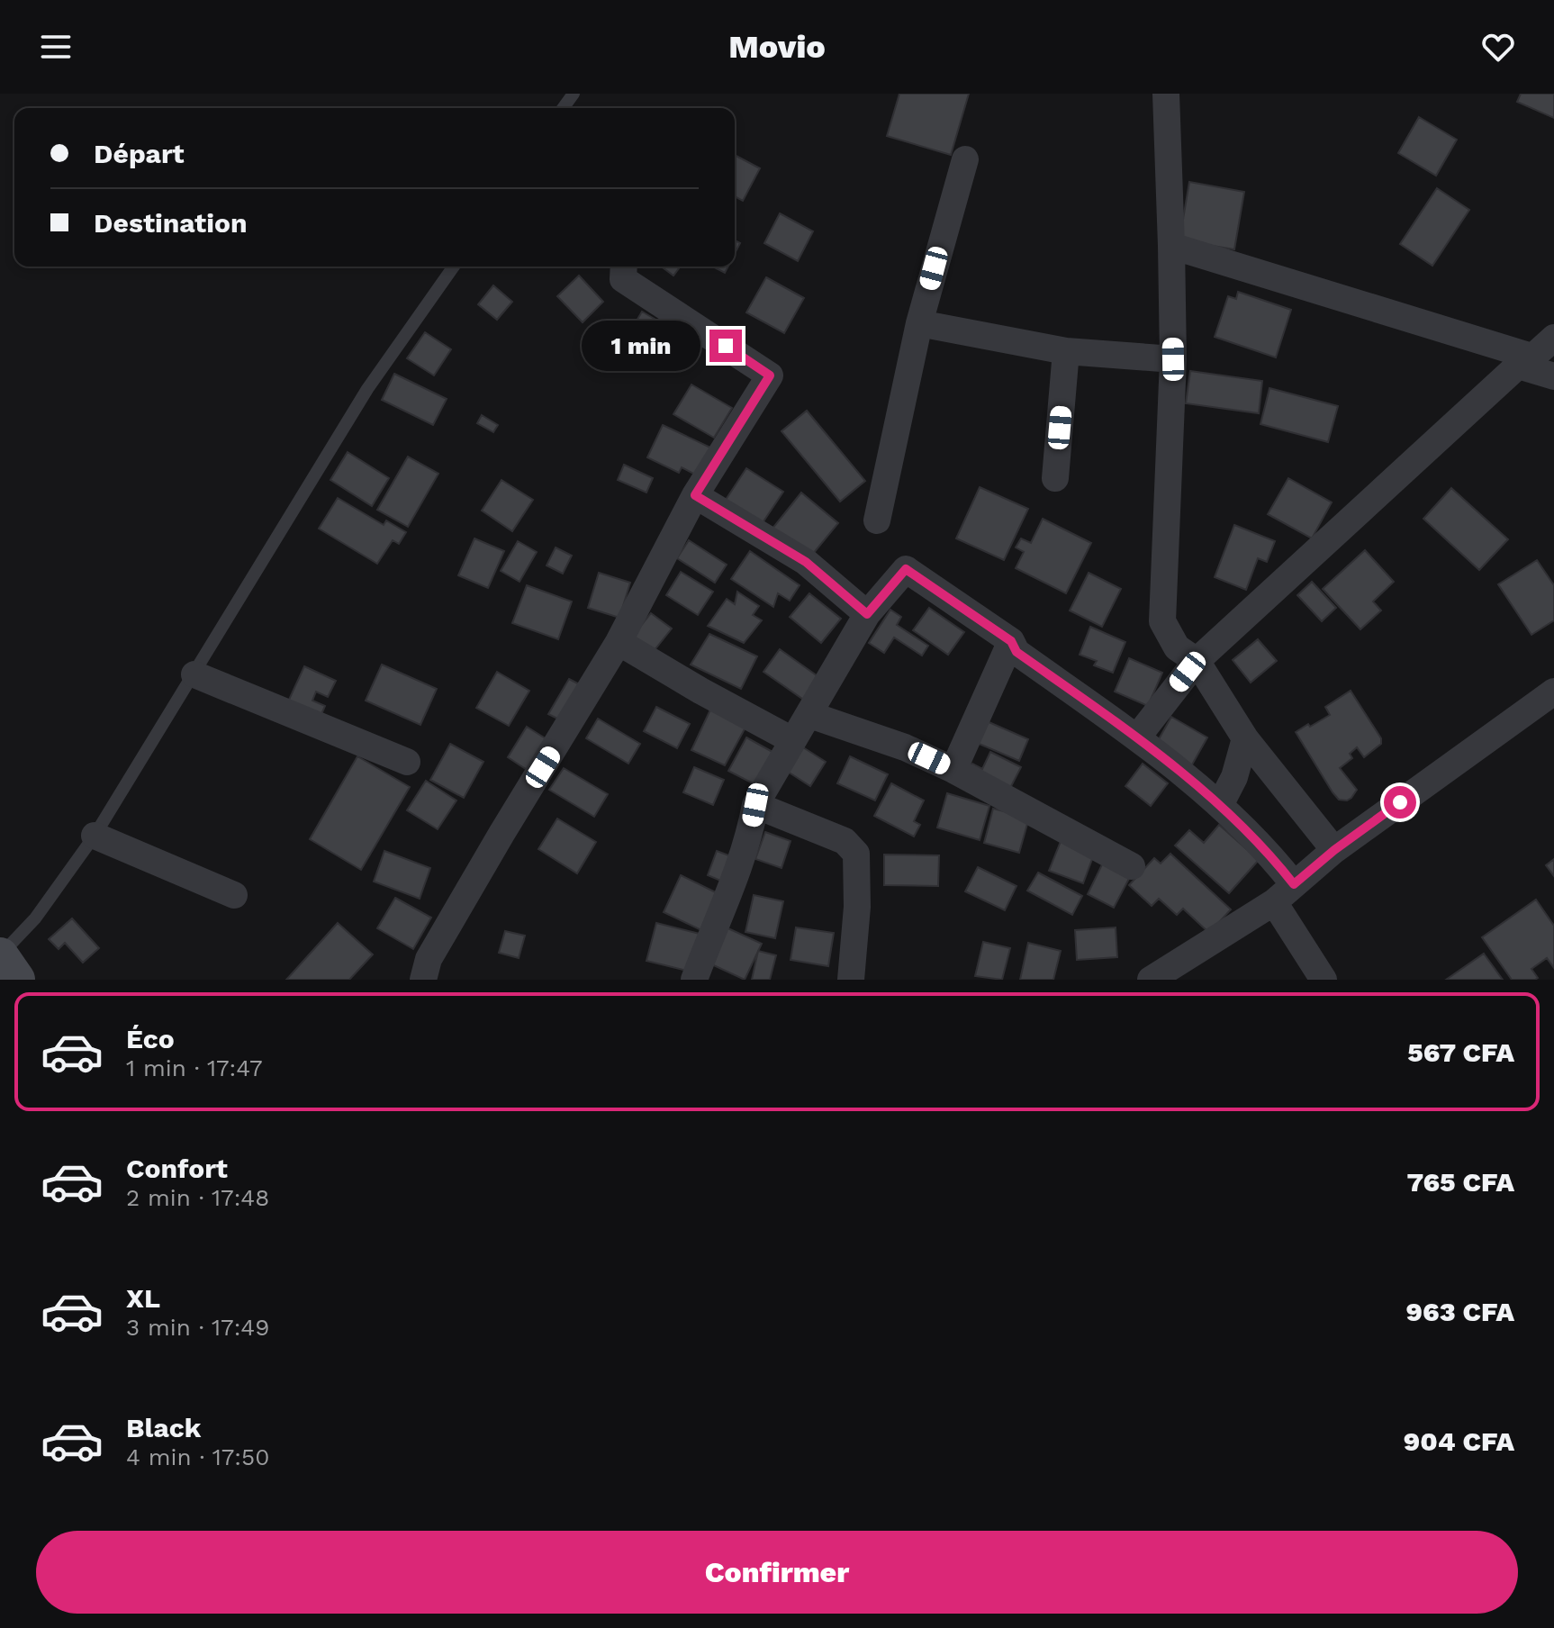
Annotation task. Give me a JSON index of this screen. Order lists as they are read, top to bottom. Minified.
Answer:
{"page":{"header":"Movio","banner":["Départ","Destination"],"bubble":"1 min","list":[{"name":"Éco","note":"1 min · 17:47","value":"567 CFA"},{"name":"Confort","note":"2 min · 17:48","value":"765 CFA"},{"name":"XL","note":"3 min · 17:49","value":"963 CFA"},{"name":"Black","note":"4 min · 17:50","value":"904 CFA"}],"buttons":"Confirmer"}}
